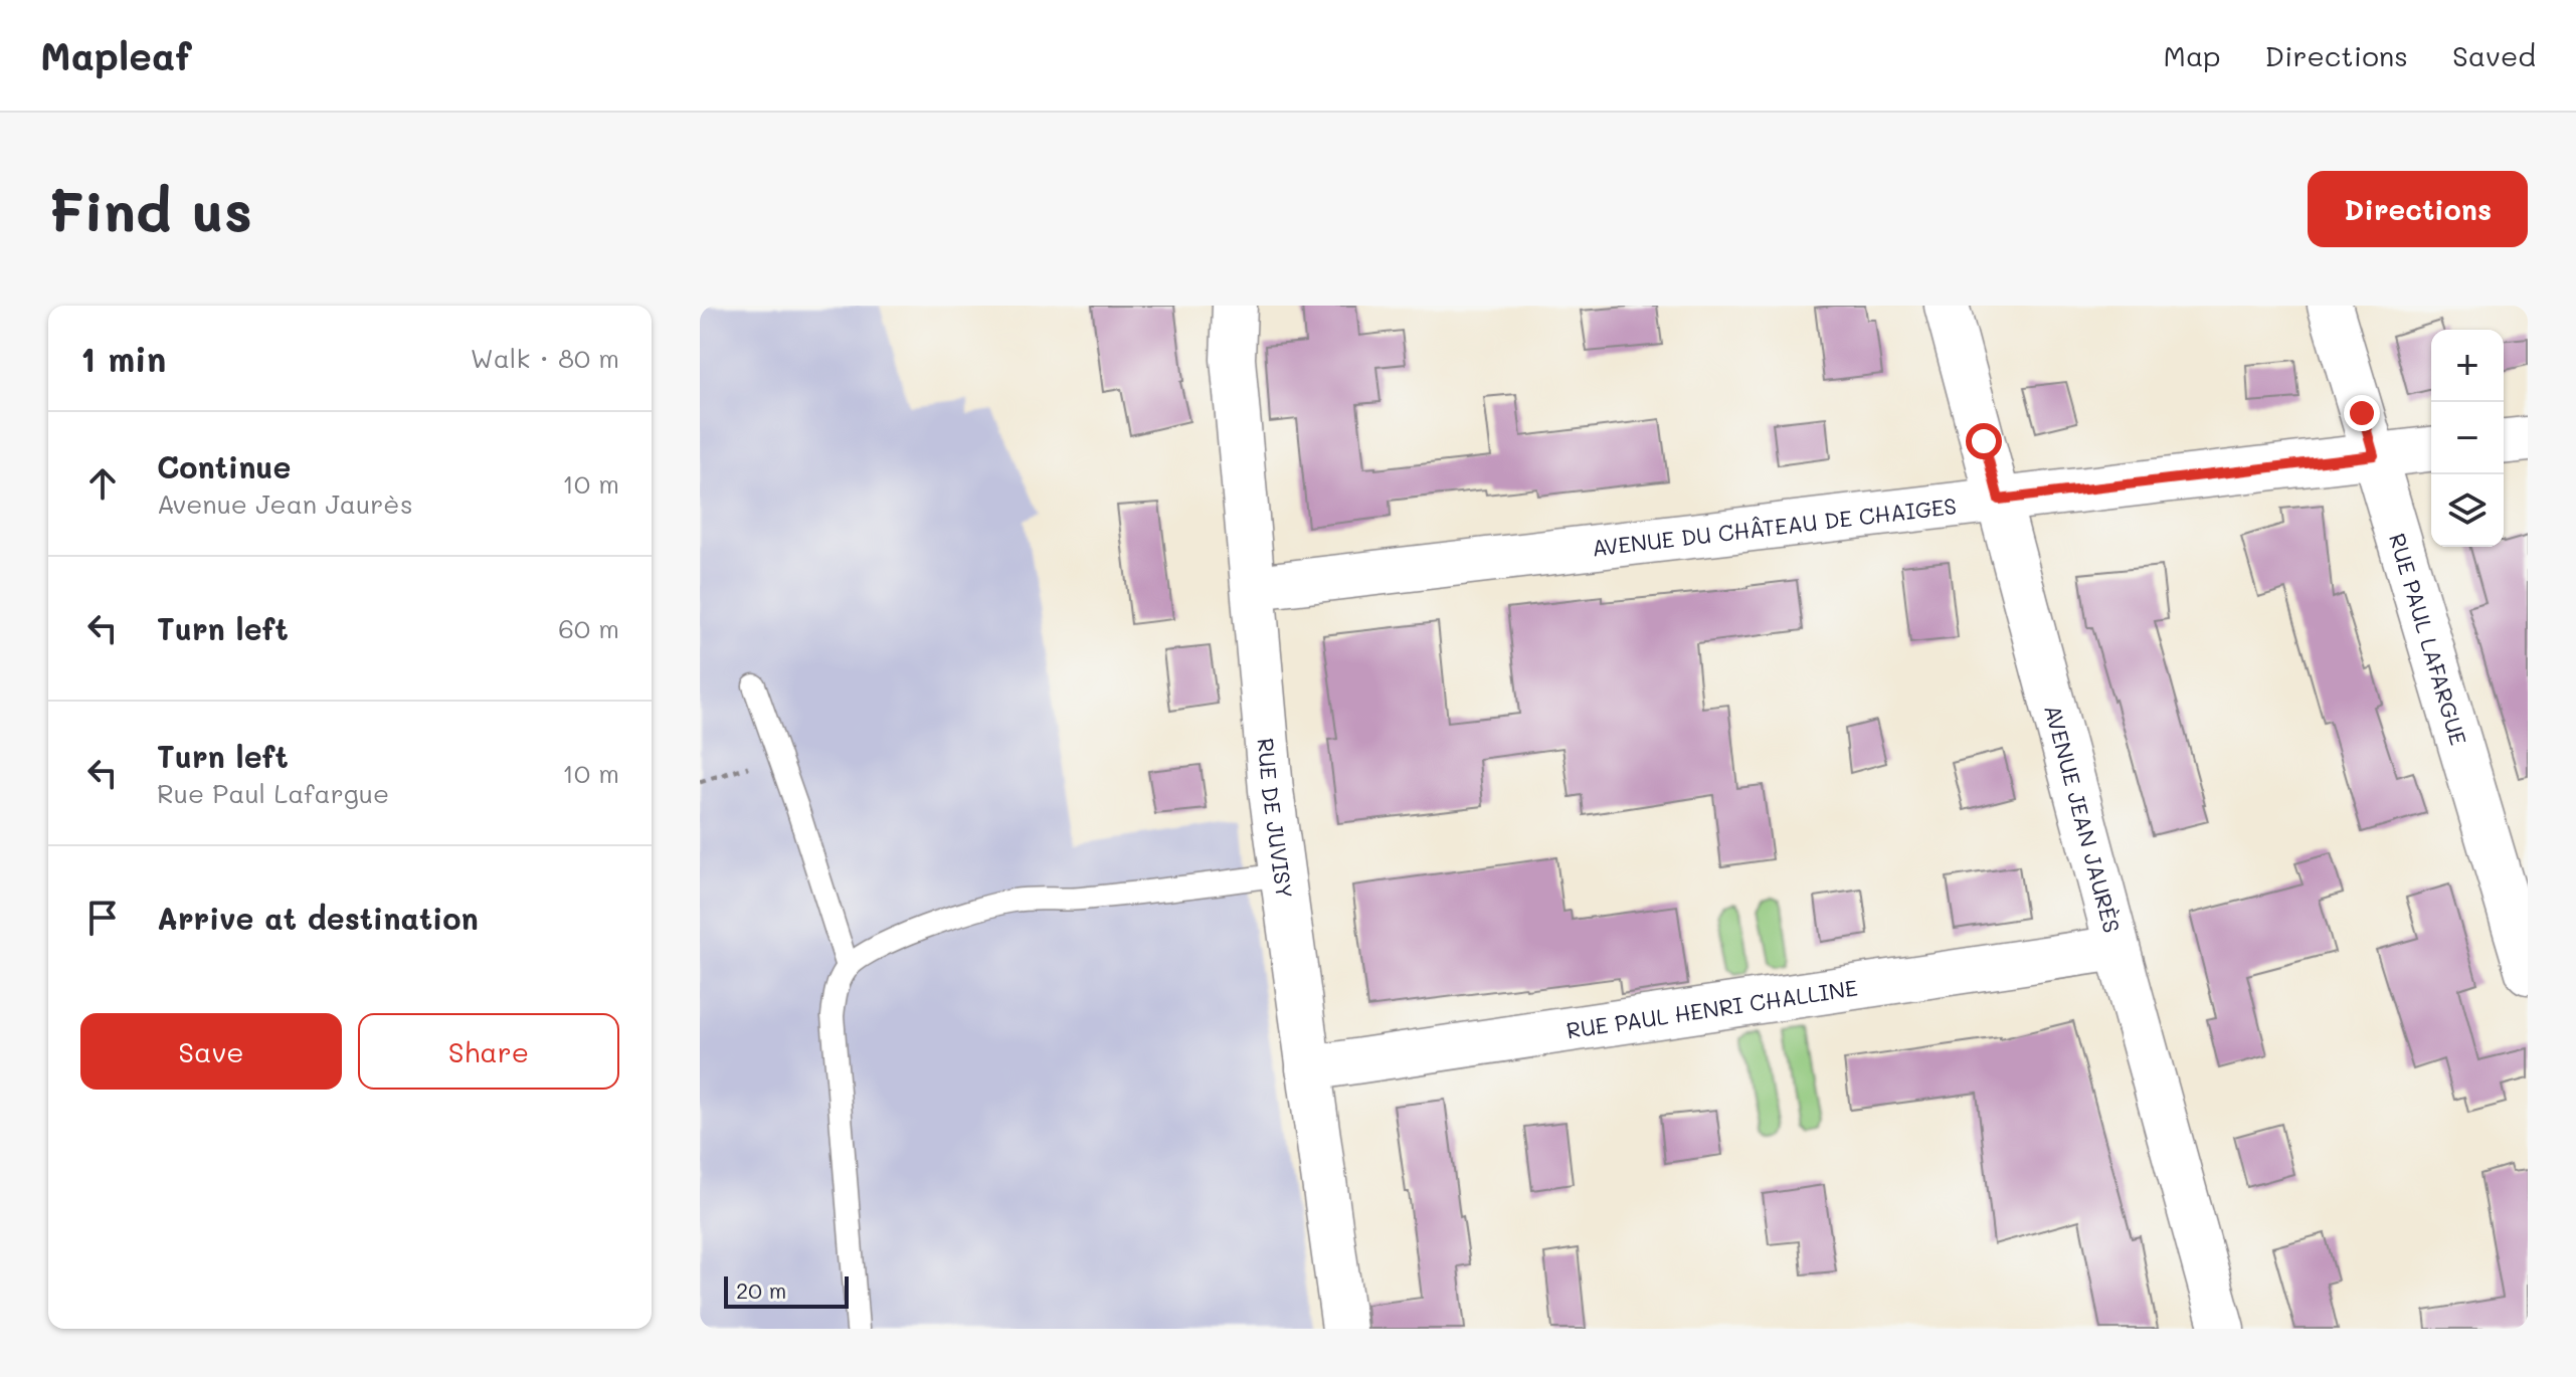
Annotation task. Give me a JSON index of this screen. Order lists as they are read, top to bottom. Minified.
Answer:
{"streets":{"street":["AVENUE DU CHÂTEAU DE CHAIGES","RUE PAUL LAFARGUE","AVENUE JEAN JAURÈS","RUE DE JUVISY","RUE PAUL HENRI CHALLINE"]},"crossings":[["AVENUE DU CHÂTEAU DE CHAIGES","RUE PAUL LAFARGUE"],["AVENUE DU CHÂTEAU DE CHAIGES","AVENUE JEAN JAURÈS"],["AVENUE DU CHÂTEAU DE CHAIGES","RUE DE JUVISY"],["AVENUE JEAN JAURÈS","RUE PAUL HENRI CHALLINE"],["RUE DE JUVISY","RUE PAUL HENRI CHALLINE"]],"scale_bar":"20 m","page":{"header":"Mapleaf","nav":["Map","Directions","Saved"],"buttons":["Directions",["Save","Share"]],"title":"Find us","heading":["1 min","Walk · 80 m"],"map_buttons":["+","−"],"list":[["Continue","Avenue Jean Jaurès","10 m"],["Turn left","60 m"],["Turn left","Rue Paul Lafargue","10 m"],"Arrive at destination"],"scale":"20 m"}}
